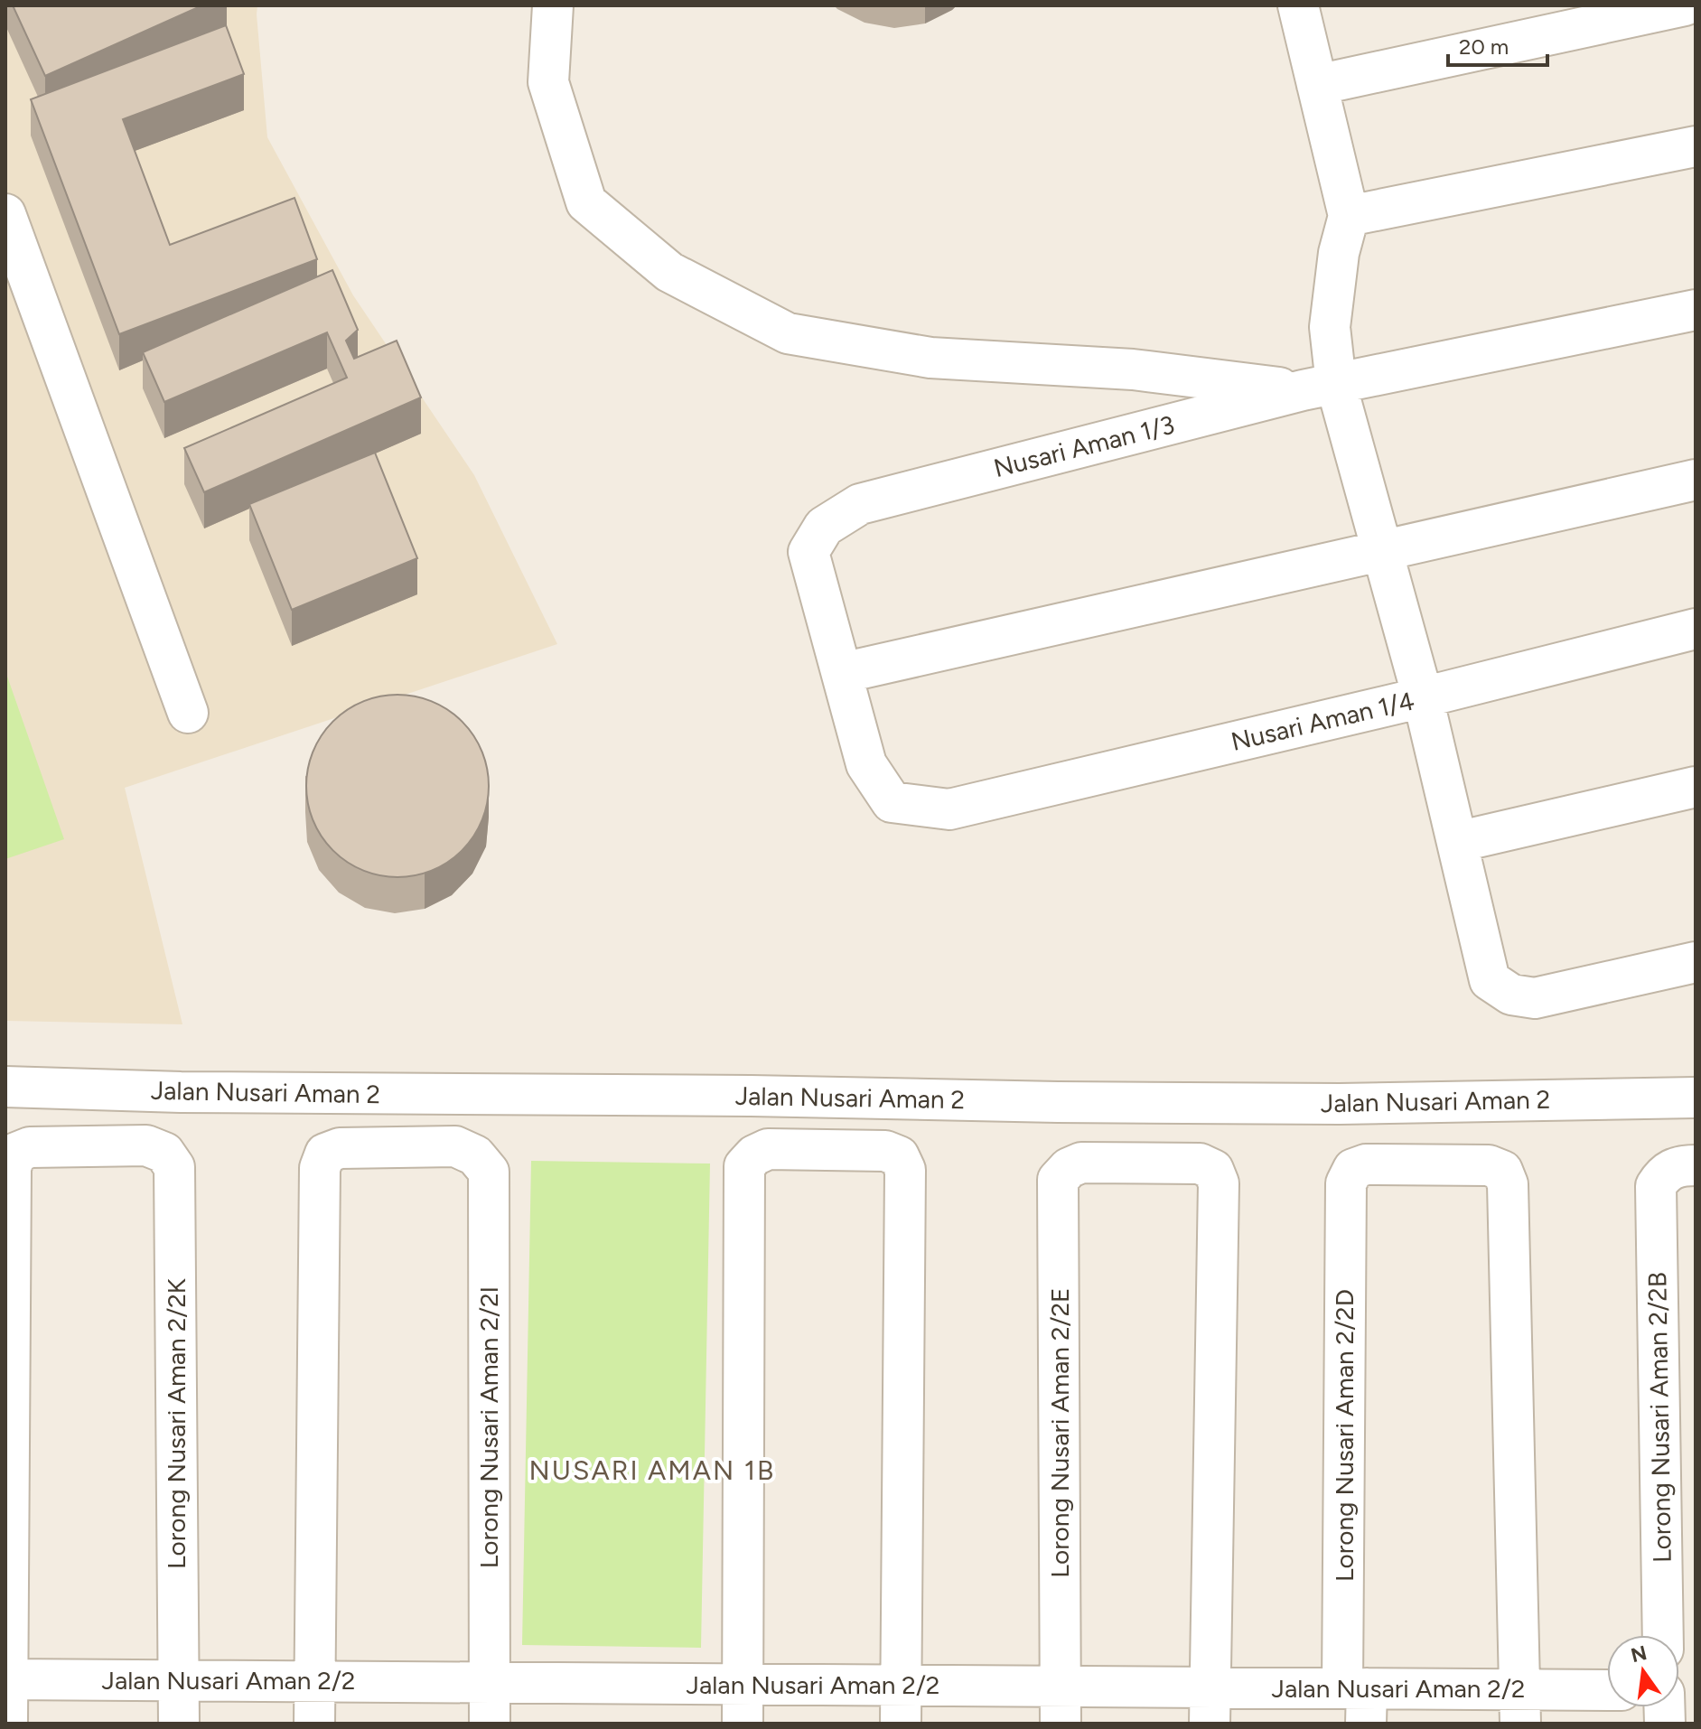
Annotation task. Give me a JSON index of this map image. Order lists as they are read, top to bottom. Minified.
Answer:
{"streets":{"street":["Nusari Aman 1/3","Nusari Aman 1/4","Jalan Nusari Aman 2","Lorong Nusari Aman 2/2B","Lorong Nusari Aman 2/2K","Lorong Nusari Aman 2/2I","Lorong Nusari Aman 2/2E","Lorong Nusari Aman 2/2D","Jalan Nusari Aman 2/2"]},"crossings":[["Nusari Aman 1/3","Nusari Aman 1/4"],["Lorong Nusari Aman 2/2K","Jalan Nusari Aman 2/2"],["Lorong Nusari Aman 2/2I","Jalan Nusari Aman 2/2"],["Lorong Nusari Aman 2/2E","Jalan Nusari Aman 2/2"],["Lorong Nusari Aman 2/2D","Jalan Nusari Aman 2/2"]],"districts":["NUSARI AMAN 1B"],"scale_bar":"20 m","north":"top"}
